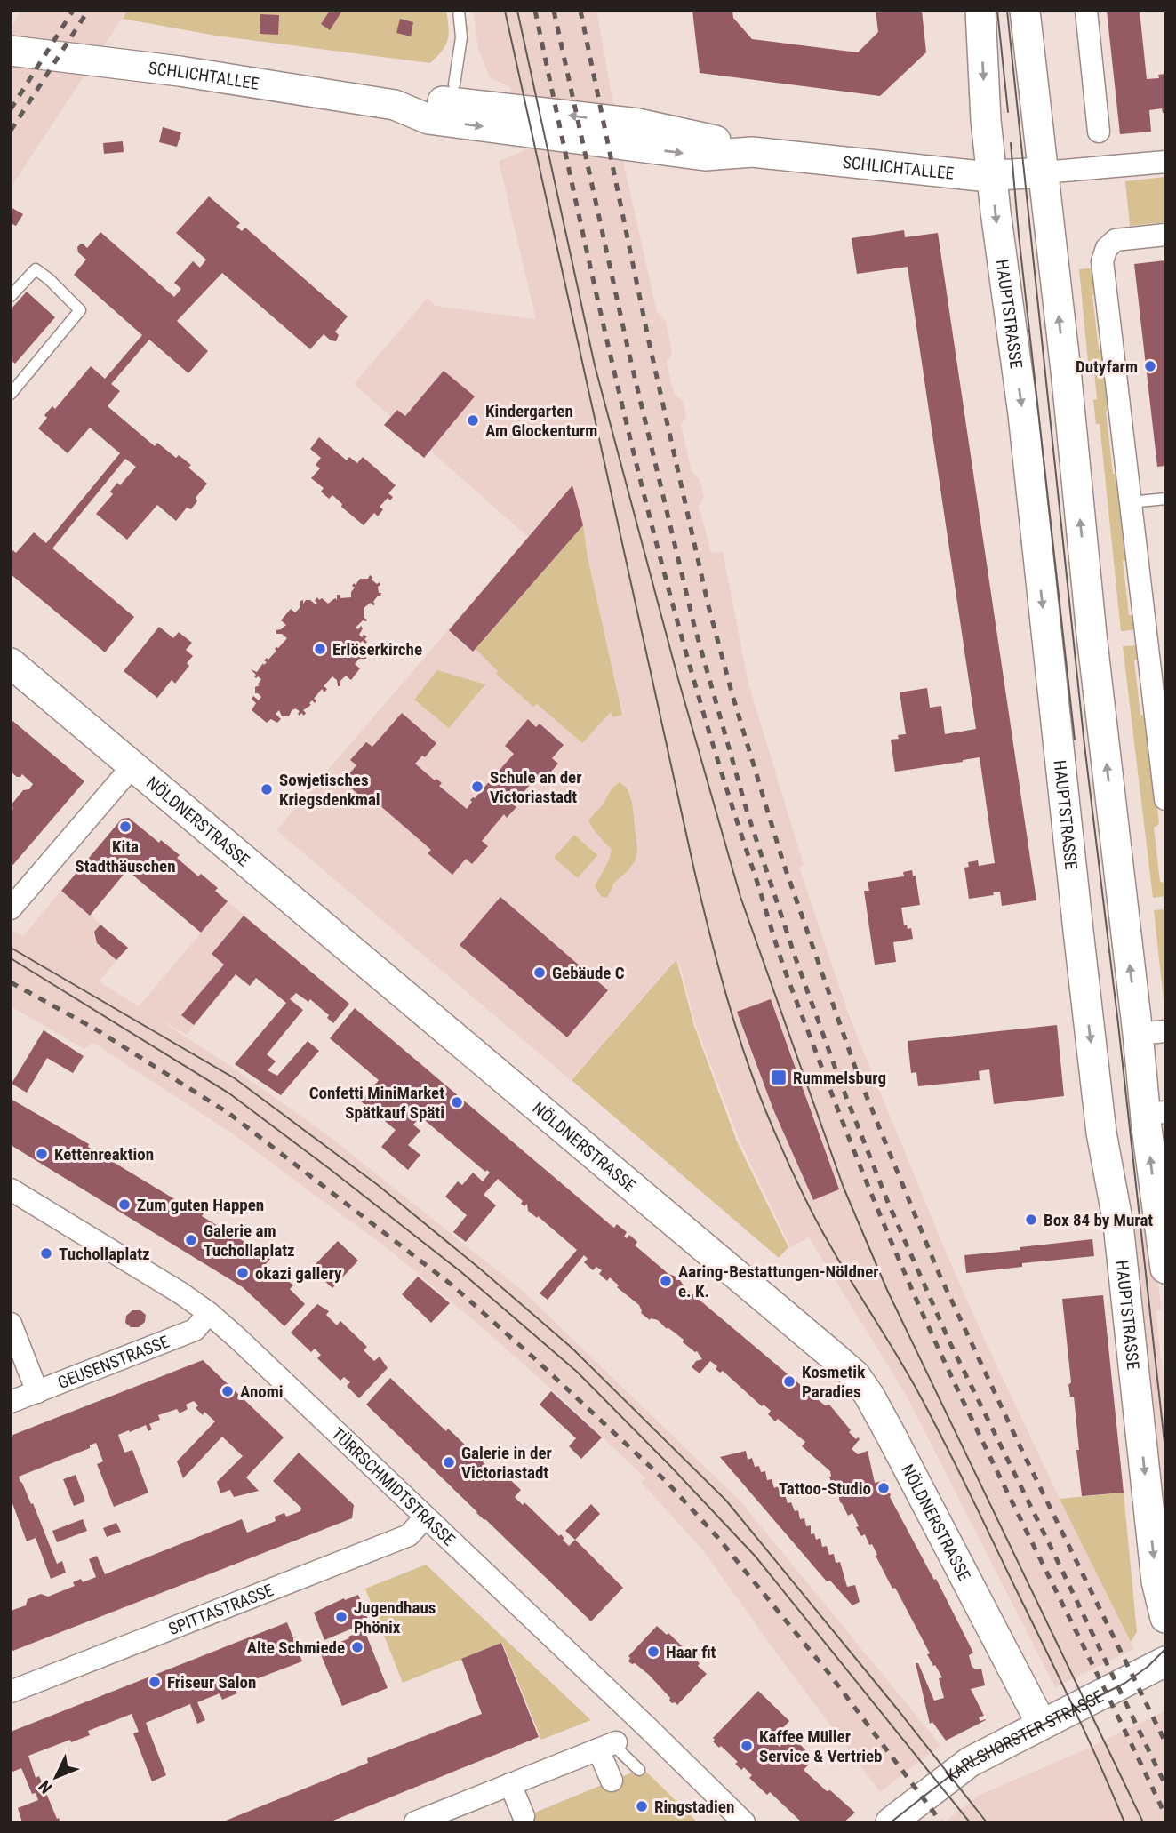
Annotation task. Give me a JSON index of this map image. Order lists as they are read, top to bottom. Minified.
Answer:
{"streets":{"main road":["SCHLICHTALLEE","HAUPTSTRASSE","NÖLDNERSTRASSE","KARLSHORSTER STRASSE"],"street":["GEUSENSTRASSE","TÜRRSCHMIDTSTRASSE","SPITTASTRASSE"]},"crossings":[["SCHLICHTALLEE","HAUPTSTRASSE"],["NÖLDNERSTRASSE","KARLSHORSTER STRASSE"],["GEUSENSTRASSE","TÜRRSCHMIDTSTRASSE"],["TÜRRSCHMIDTSTRASSE","SPITTASTRASSE"]],"places":{"other":["Dutyfarm","Kindergarten Am Glockenturm","Erlöserkirche","Schule an der Victoriastadt","Sowjetisches Kriegsdenkmal","Kita Stadthäuschen","Gebäude C","Confetti MiniMarket Spätkauf Späti","Kettenreaktion","Zum guten Happen","Box 84 by Murat","Galerie am Tuchollaplatz","Tuchollaplatz","okazi gallery","Aaring-Bestattungen-Nöldner e. K.","Kosmetik Paradies","Anomi","Galerie in der Victoriastadt","Tattoo-Studio","Jugendhaus Phönix","Alte Schmiede","Haar fit","Friseur Salon","Kaffee Müller Service & Vertrieb","Ringstadien"],"transit":["Rummelsburg"]},"north":"bottom left"}
